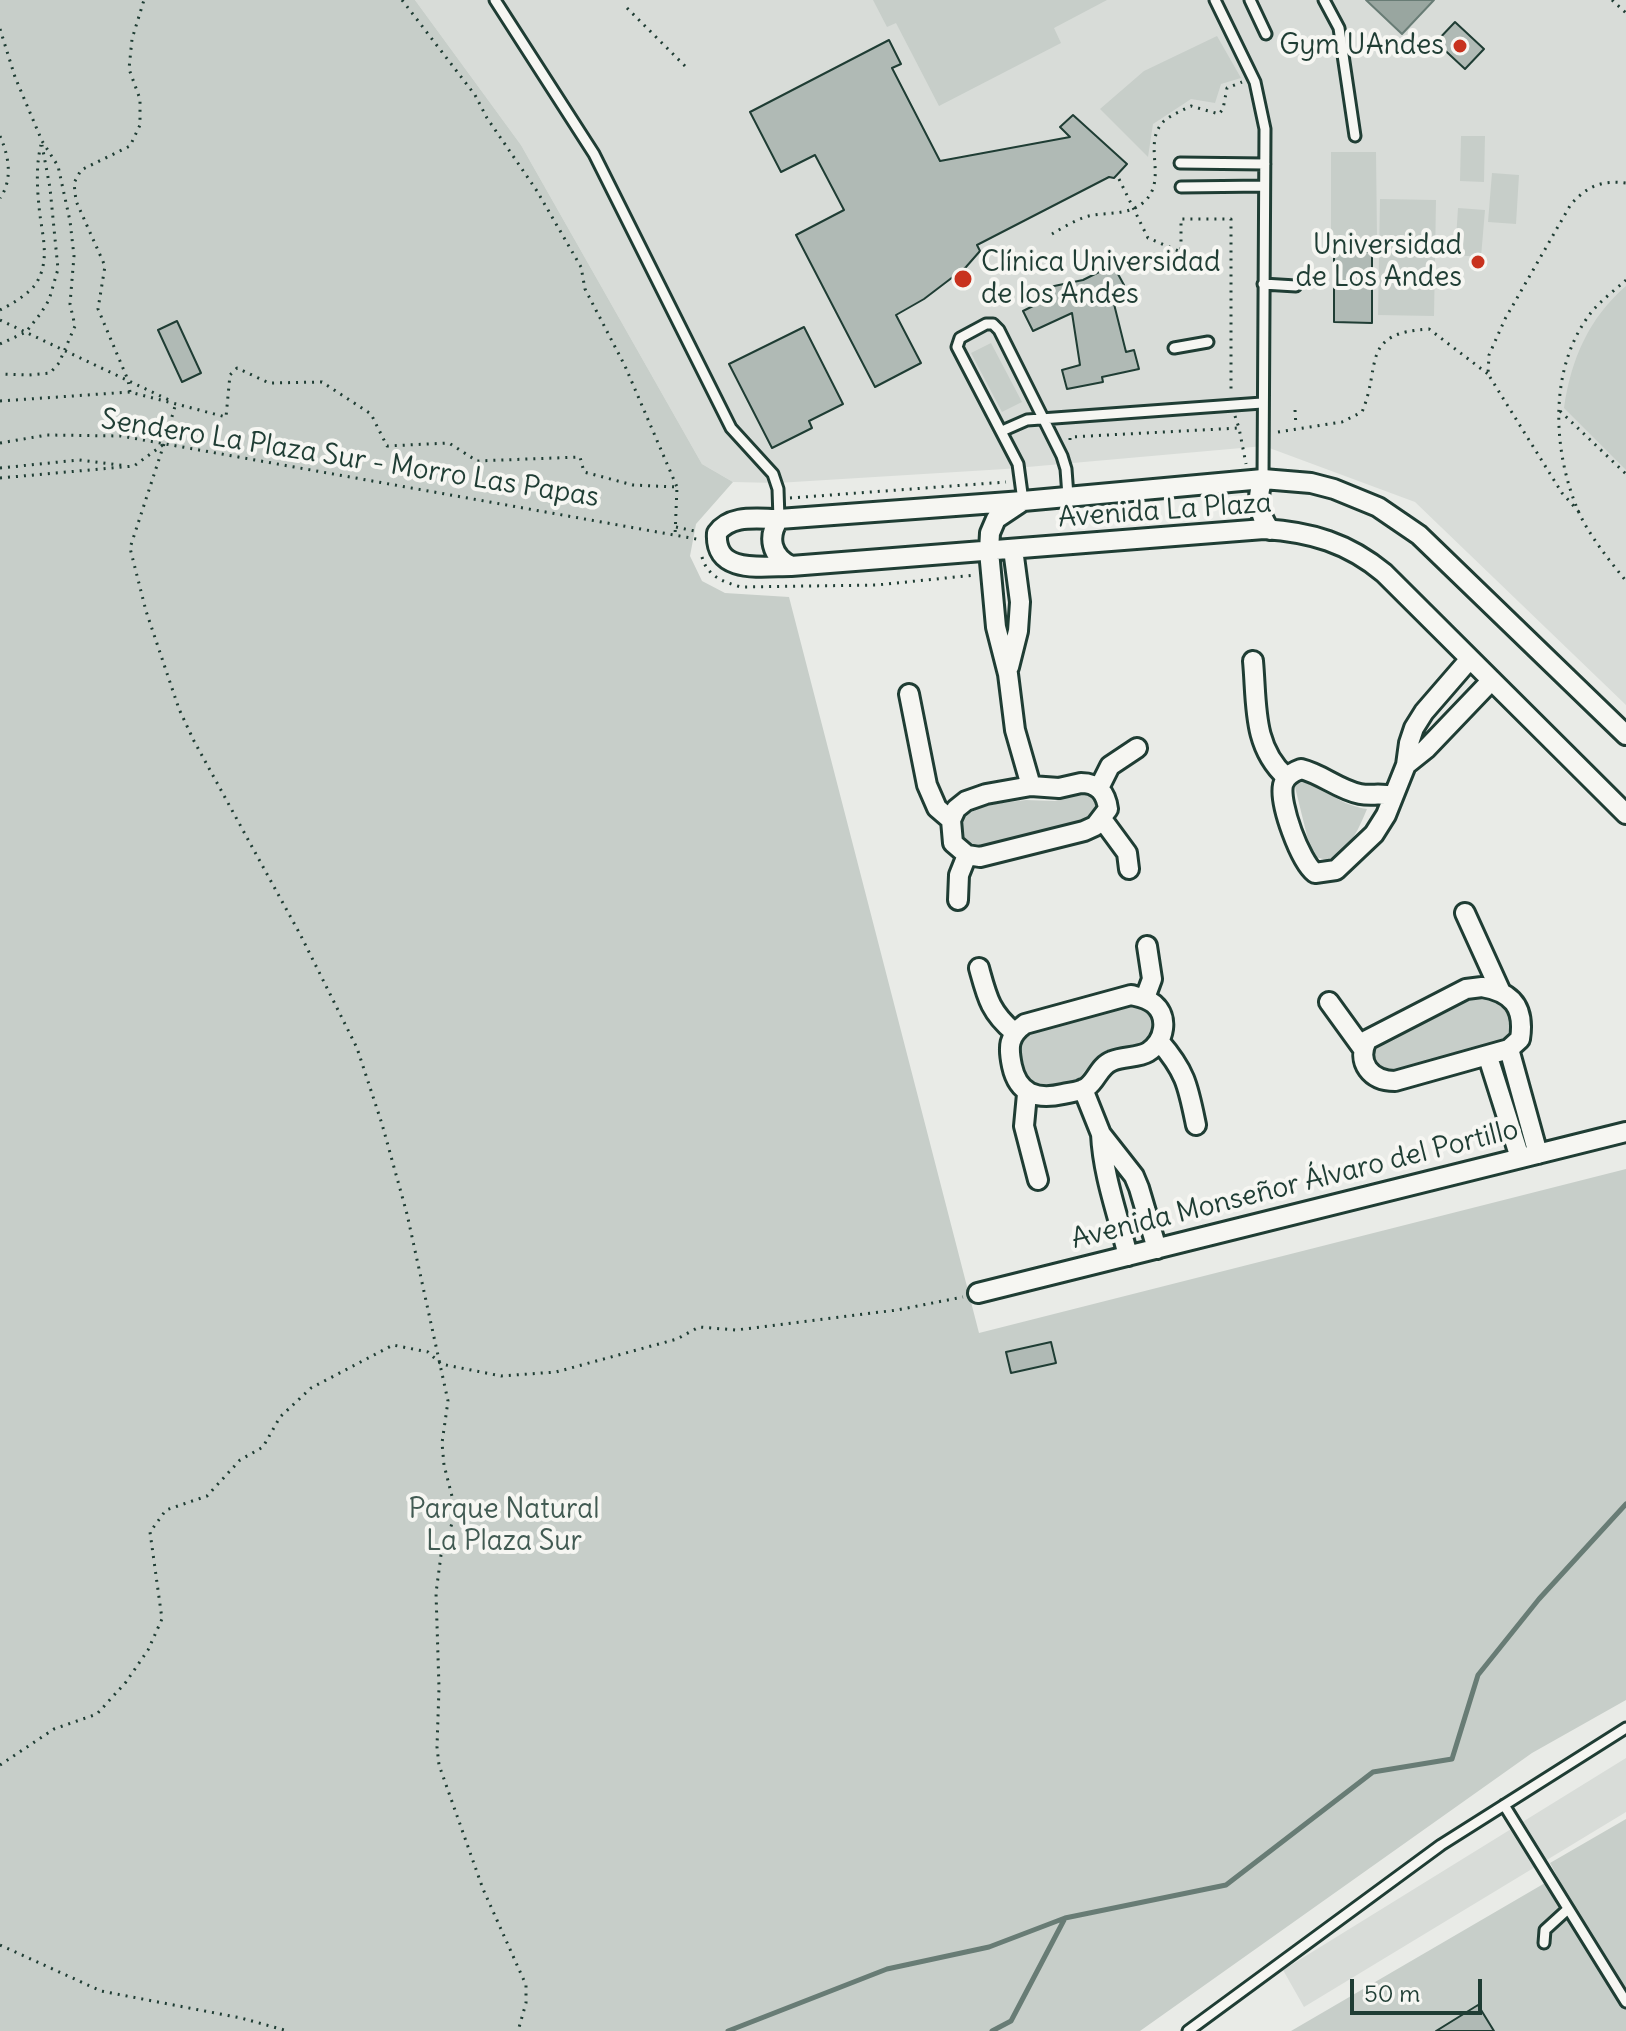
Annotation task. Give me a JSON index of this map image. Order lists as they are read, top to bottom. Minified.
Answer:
{"streets":{"street":["Avenida La Plaza","Avenida Monseñor Álvaro del Portillo"],"path":["Sendero La Plaza Sur - Morro Las Papas"]},"parks":["Parque Natural La Plaza Sur"],"places":["Gym UAndes","Universidad de Los Andes","Clínica Universidad de los Andes"],"scale_bar":"50 m"}
